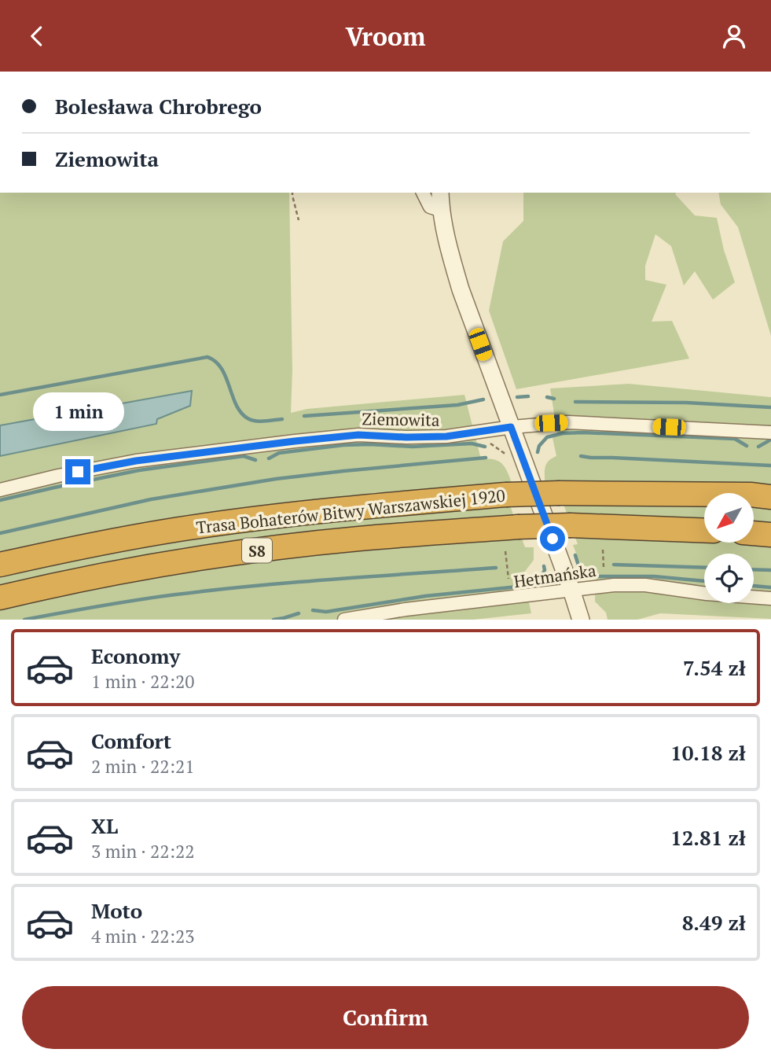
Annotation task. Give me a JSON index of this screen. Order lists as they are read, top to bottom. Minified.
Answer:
{"streets":{"highway":["Trasa Bohaterów Bitwy Warszawskiej 1920","S8"],"street":["Ziemowita","Hetmańska"]},"north":"bottom left","page":{"header":"Vroom","banner":["Bolesława Chrobrego","Ziemowita"],"bubble":"1 min","list":[{"name":"Economy","note":"1 min · 22:20","value":"7.54 zł"},{"name":"Comfort","note":"2 min · 22:21","value":"10.18 zł"},{"name":"XL","note":"3 min · 22:22","value":"12.81 zł"},{"name":"Moto","note":"4 min · 22:23","value":"8.49 zł"}],"buttons":"Confirm"}}
